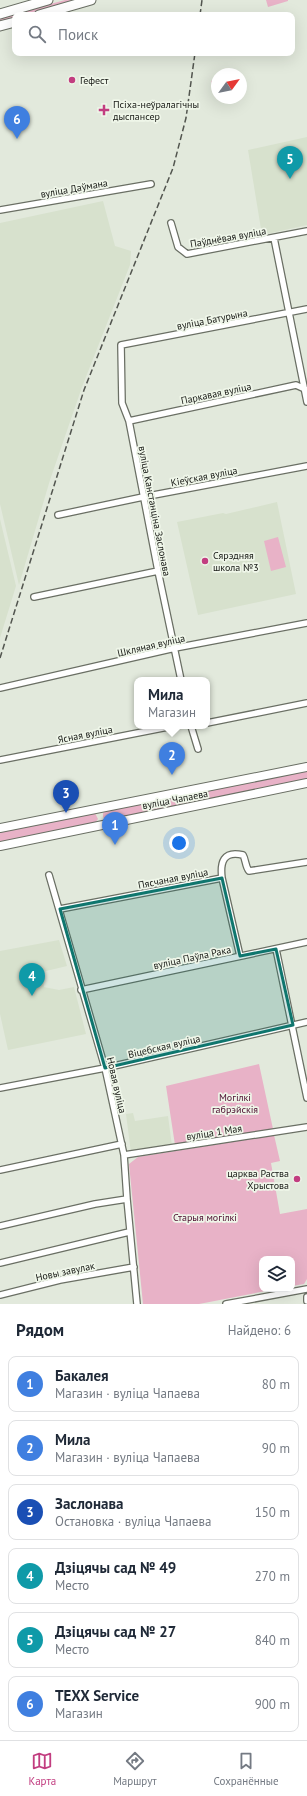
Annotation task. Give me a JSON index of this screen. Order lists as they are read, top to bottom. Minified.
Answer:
{"streets":{"main road":["вуліца Чапаева"],"street":["вуліца Даўмана","Паўднёвая вуліца","вуліца Батурына","Паркавая вуліца","Кіеўская вуліца","вуліца Канстанціна Заслонава","Шкляная вуліца","Ясная вуліца","Пясчаная вуліца","вуліца Паўла Рака","Віцебская вуліца","Новая вуліца","вуліца 1 Мая","Новы завулак"]},"crossings":[["вуліца Батурына","вуліца Канстанціна Заслонава"],["Паркавая вуліца","вуліца Канстанціна Заслонава"],["Кіеўская вуліца","вуліца Канстанціна Заслонава"],["вуліца Канстанціна Заслонава","Шкляная вуліца"],["Пясчаная вуліца","Новая вуліца"],["вуліца Паўла Рака","Новая вуліца"],["Віцебская вуліца","Новая вуліца"],["Новая вуліца","вуліца 1 Мая"],["Новая вуліца","Новы завулак"]],"parks":["Могілкі габрэйскія","Старыя могілкі"],"places":{"other":["Гефест","Сярэдняя школа №3","царква Раства Хрыстова"],"health":["Псіха-неўралагічны дыспансер"]},"north":"top right","page":{"search":"Поиск","pins":["6","5","2","3","1","4"],"popup":["Мила","Магазин"],"heading":["Рядом","Найдено: 6"],"list":[{"mark":"1","name":"Бакалея","note":"Магазин · вуліца Чапаева","value":"80 m"},{"mark":"2","name":"Мила","note":"Магазин · вуліца Чапаева","value":"90 m"},{"mark":"3","name":"Заслонава","note":"Остановка · вуліца Чапаева","value":"150 m"},{"mark":"4","name":"Дзіцячы сад № 49","note":"Место","value":"270 m"},{"mark":"5","name":"Дзіцячы сад № 27","note":"Место","value":"840 m"},{"mark":"6","name":"TEXX Service","note":"Магазин","value":"900 m"}],"nav":["Карта","Маршрут","Сохранённые"]}}
